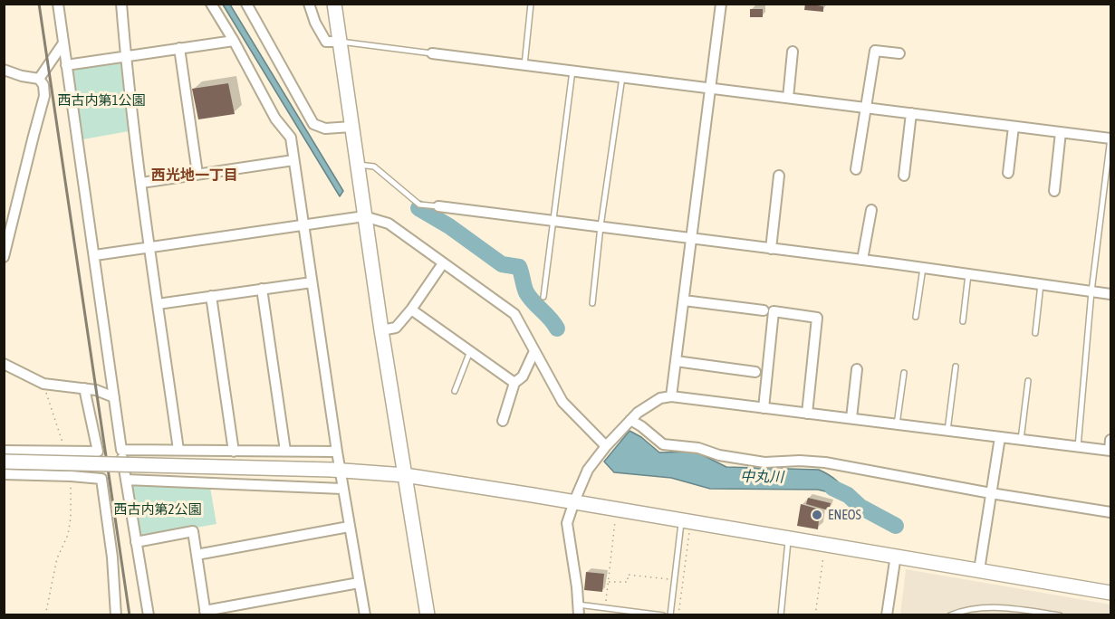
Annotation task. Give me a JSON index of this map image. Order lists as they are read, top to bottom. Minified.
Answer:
{"districts":["西光地一丁目"],"water":["中丸川"],"parks":["西古内第1公園","西古内第2公園"],"places":["ENEOS"]}
